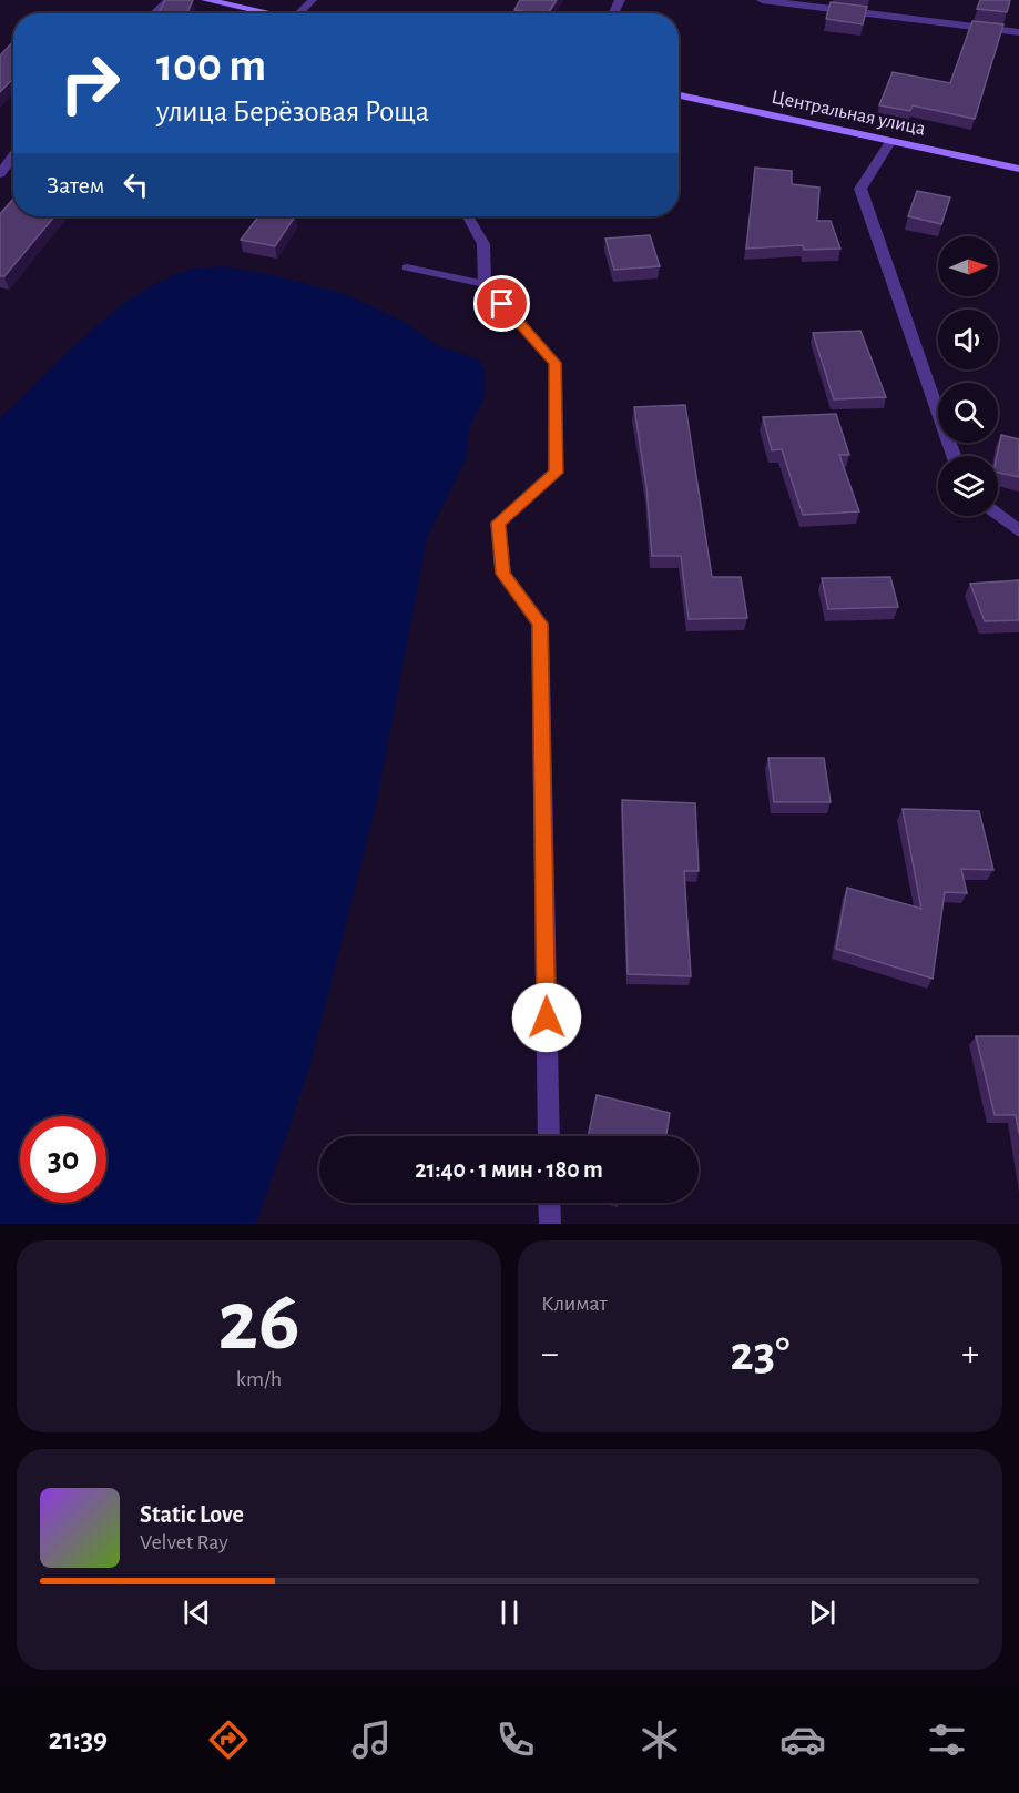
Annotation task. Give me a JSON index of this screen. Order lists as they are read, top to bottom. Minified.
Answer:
{"streets":{"street":["Центральная улица"]},"north":"right","page":{"turn":["100 m","улица Берёзовая Роща"],"then":"Затем","limit":"30","trip":"21:40 · 1 мин · 180 m","tile":[["26","km/h"],"Климат"],"heat":["−","23°","+"],"song":["Static Love","Velvet Ray"],"tabs":"21:39"}}
